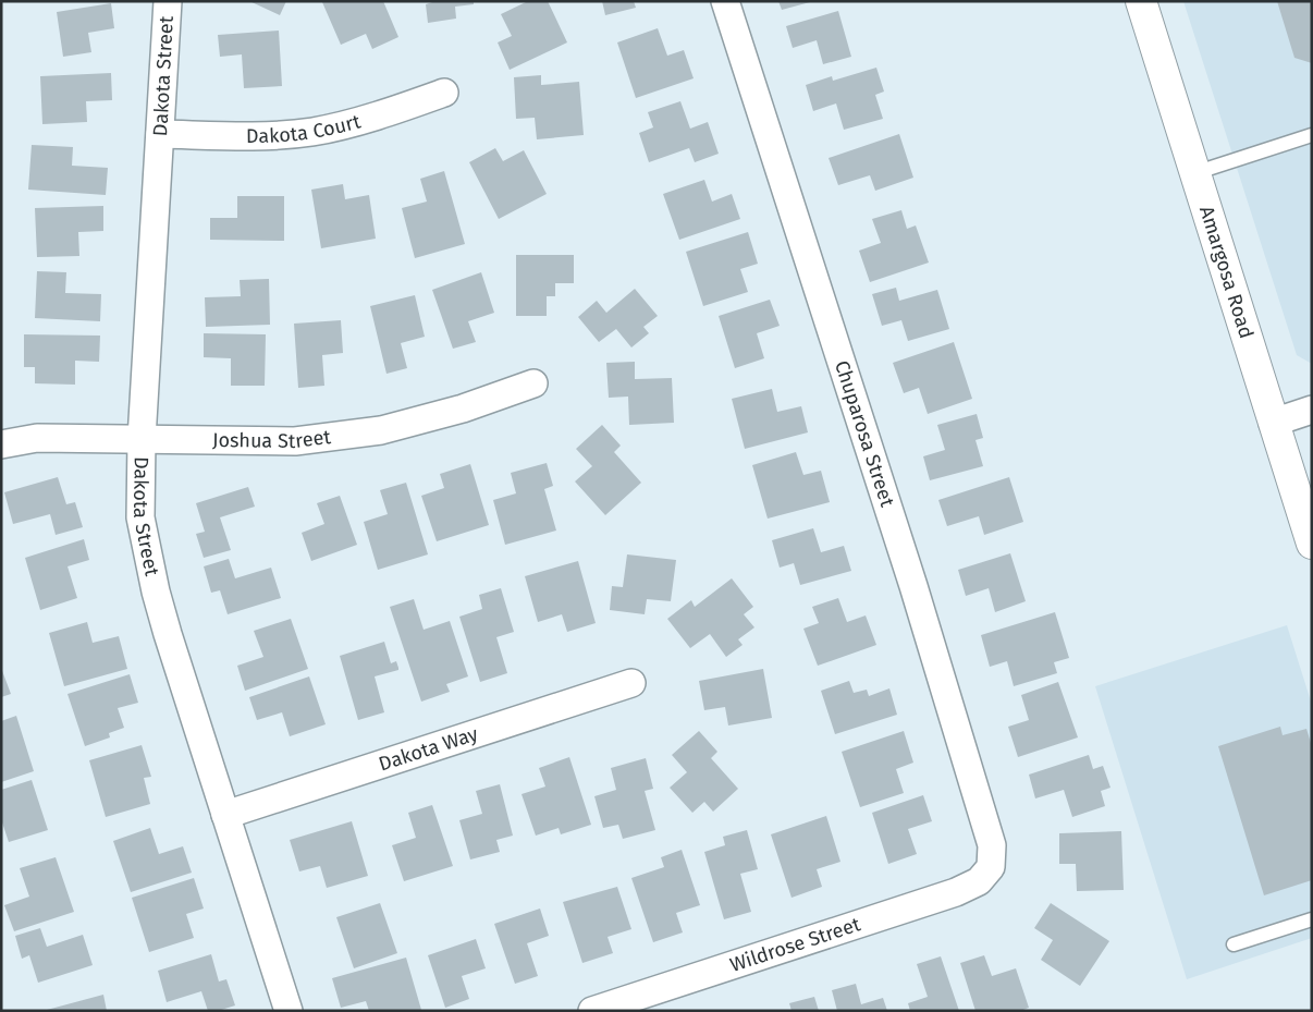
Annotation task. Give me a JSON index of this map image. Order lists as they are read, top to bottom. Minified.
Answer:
{"streets":{"main road":["Amargosa Road"],"street":["Dakota Street","Dakota Court","Chuparosa Street","Joshua Street","Dakota Way","Wildrose Street"]},"crossings":[["Dakota Street","Dakota Court"],["Dakota Street","Joshua Street"],["Dakota Street","Dakota Way"],["Chuparosa Street","Wildrose Street"]]}
